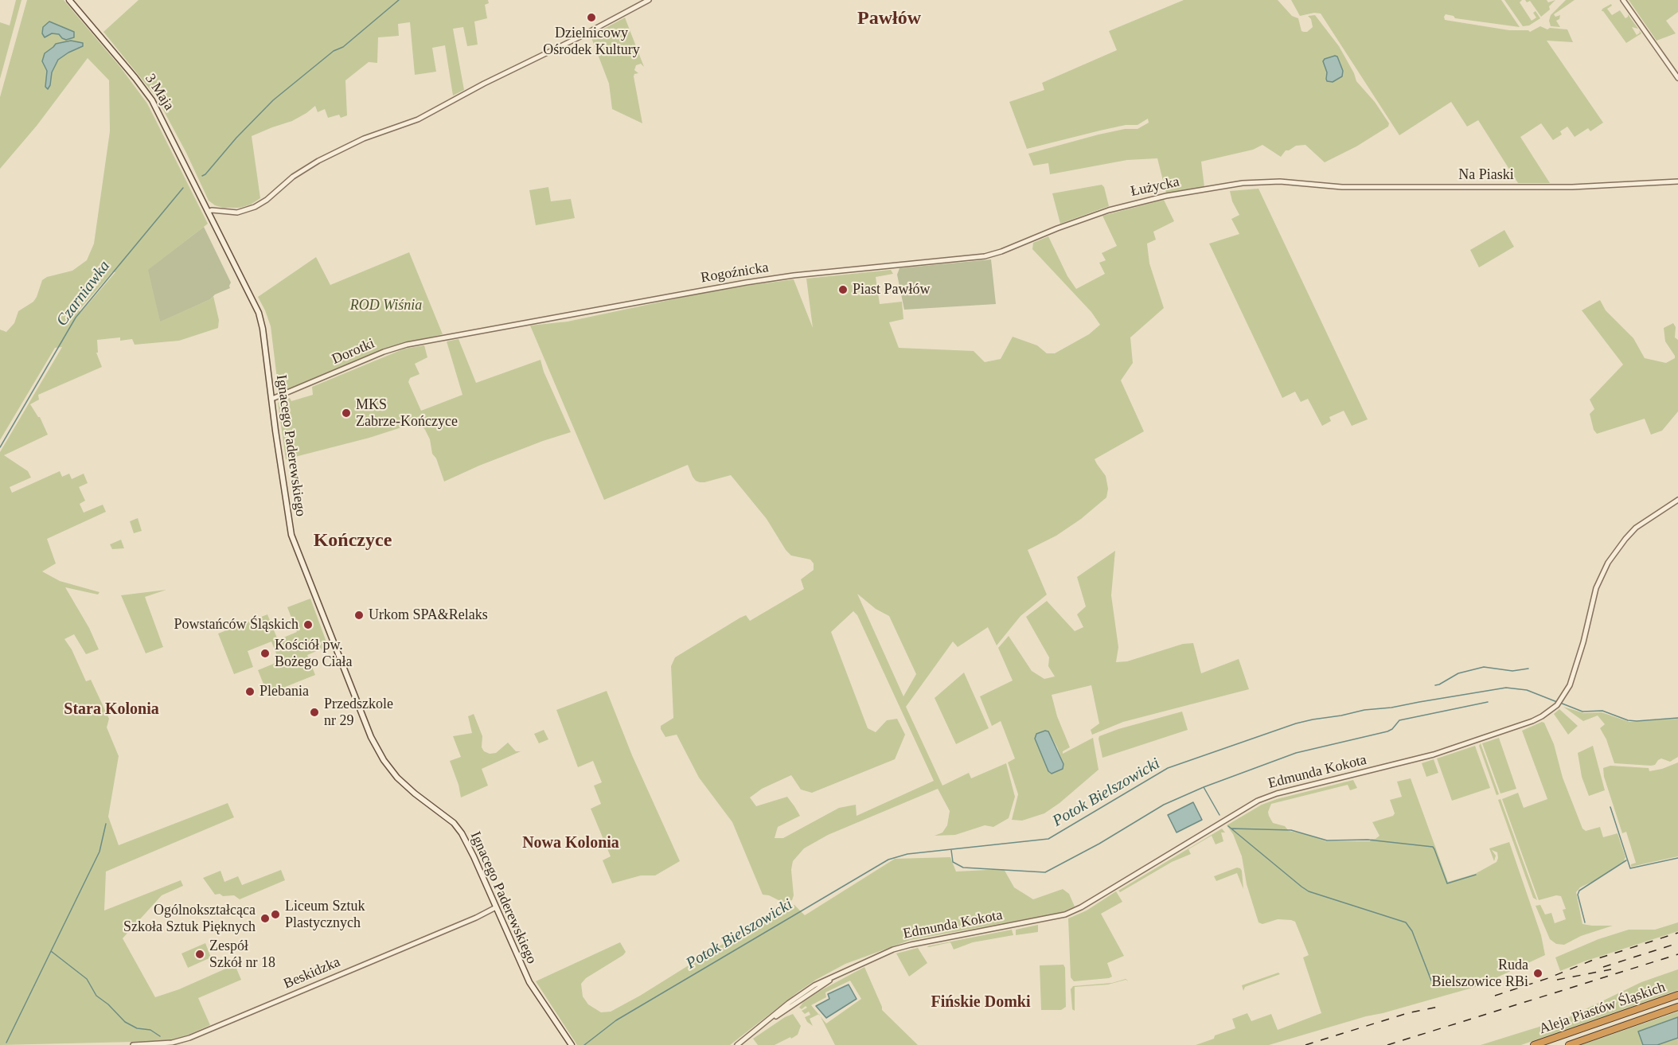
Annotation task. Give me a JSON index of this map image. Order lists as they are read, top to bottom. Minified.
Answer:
{"streets":{"highway":["Aleja Piastów Śląskich"],"main road":["3 Maja","Ignacego Paderewskiego"],"street":["Na Piaski","Łużycka","Rogoźnicka","Dorotki","Edmunda Kokota","Beskidzka"]},"crossings":[["3 Maja","Ignacego Paderewskiego"],["Na Piaski","Łużycka"],["Łużycka","Rogoźnicka"],["Rogoźnicka","Dorotki"],["Dorotki","Ignacego Paderewskiego"],["Ignacego Paderewskiego","Beskidzka"]],"districts":["Pawłów","Kończyce","Stara Kolonia","Nowa Kolonia","Fińskie Domki"],"water":["Czarniawka","Potok Bielszowicki"],"parks":["ROD Wiśnia"],"places":["Dzielnicowy Ośrodek Kultury","Piast Pawłów","MKS Zabrze-Kończyce","Urkom SPA&Relaks","Powstańców Śląskich","Kościół pw. Bożego Ciała","Plebania","Przedszkole nr 29","Liceum Sztuk Plastycznych","Ogólnokształcąca Szkoła Sztuk Pięknych","Zespół Szkół nr 18","Ruda Bielszowice RBi"]}
